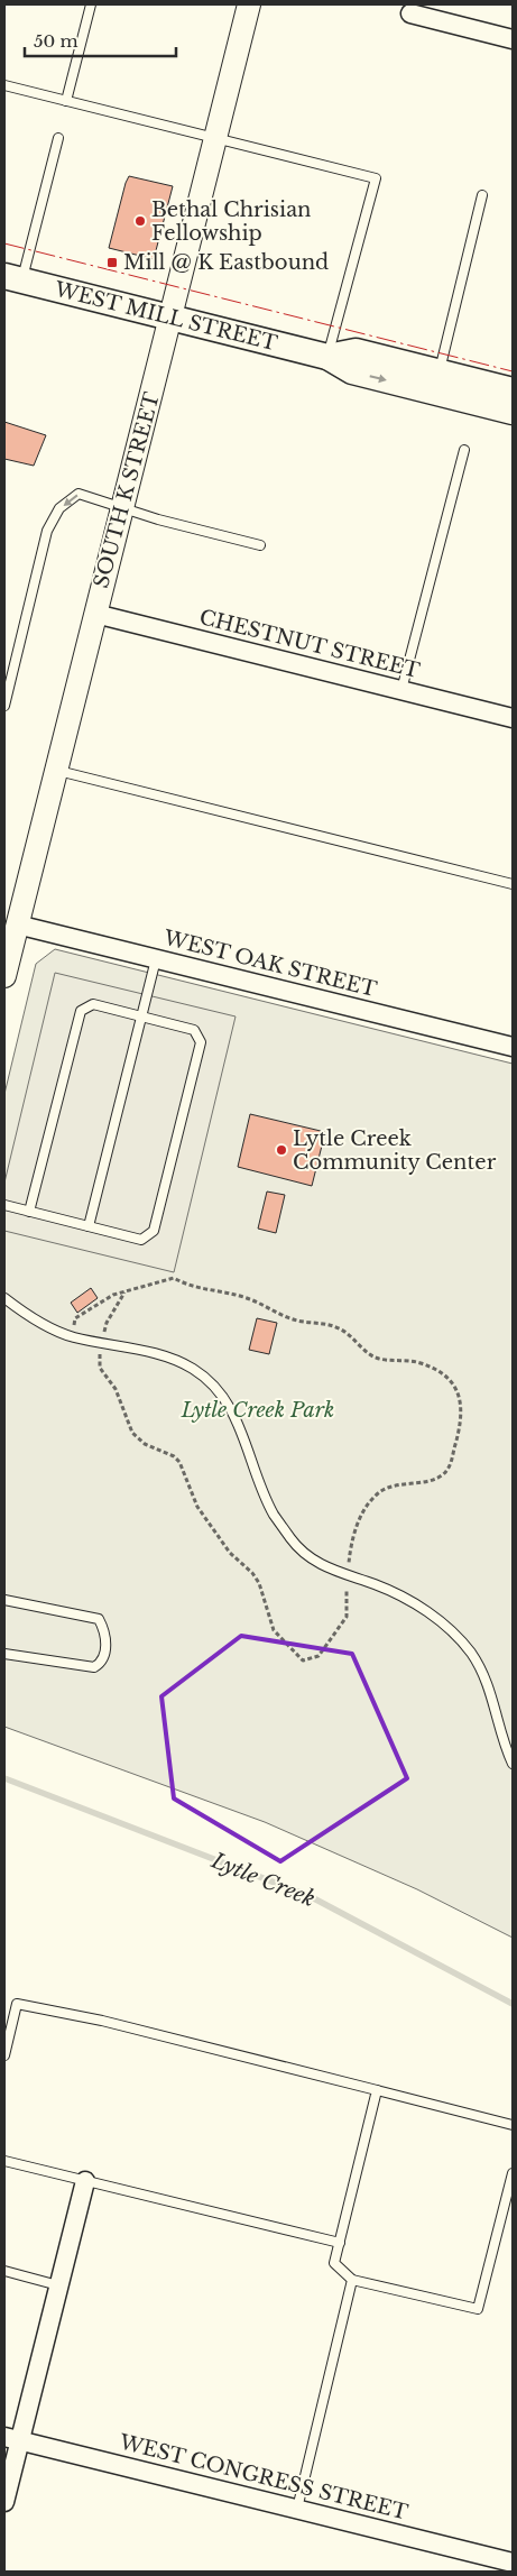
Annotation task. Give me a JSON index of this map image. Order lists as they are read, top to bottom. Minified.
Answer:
{"streets":{"main road":["WEST MILL STREET"],"street":["SOUTH K STREET","CHESTNUT STREET","WEST OAK STREET","WEST CONGRESS STREET"]},"crossings":[["WEST MILL STREET","SOUTH K STREET"],["SOUTH K STREET","CHESTNUT STREET"],["SOUTH K STREET","WEST OAK STREET"]],"water":["Lytle Creek"],"parks":["Lytle Creek Park"],"places":{"other":["Bethal Chrisian Fellowship","Lytle Creek Community Center"],"transit":["Mill @ K Eastbound"]},"scale_bar":"50 m"}
